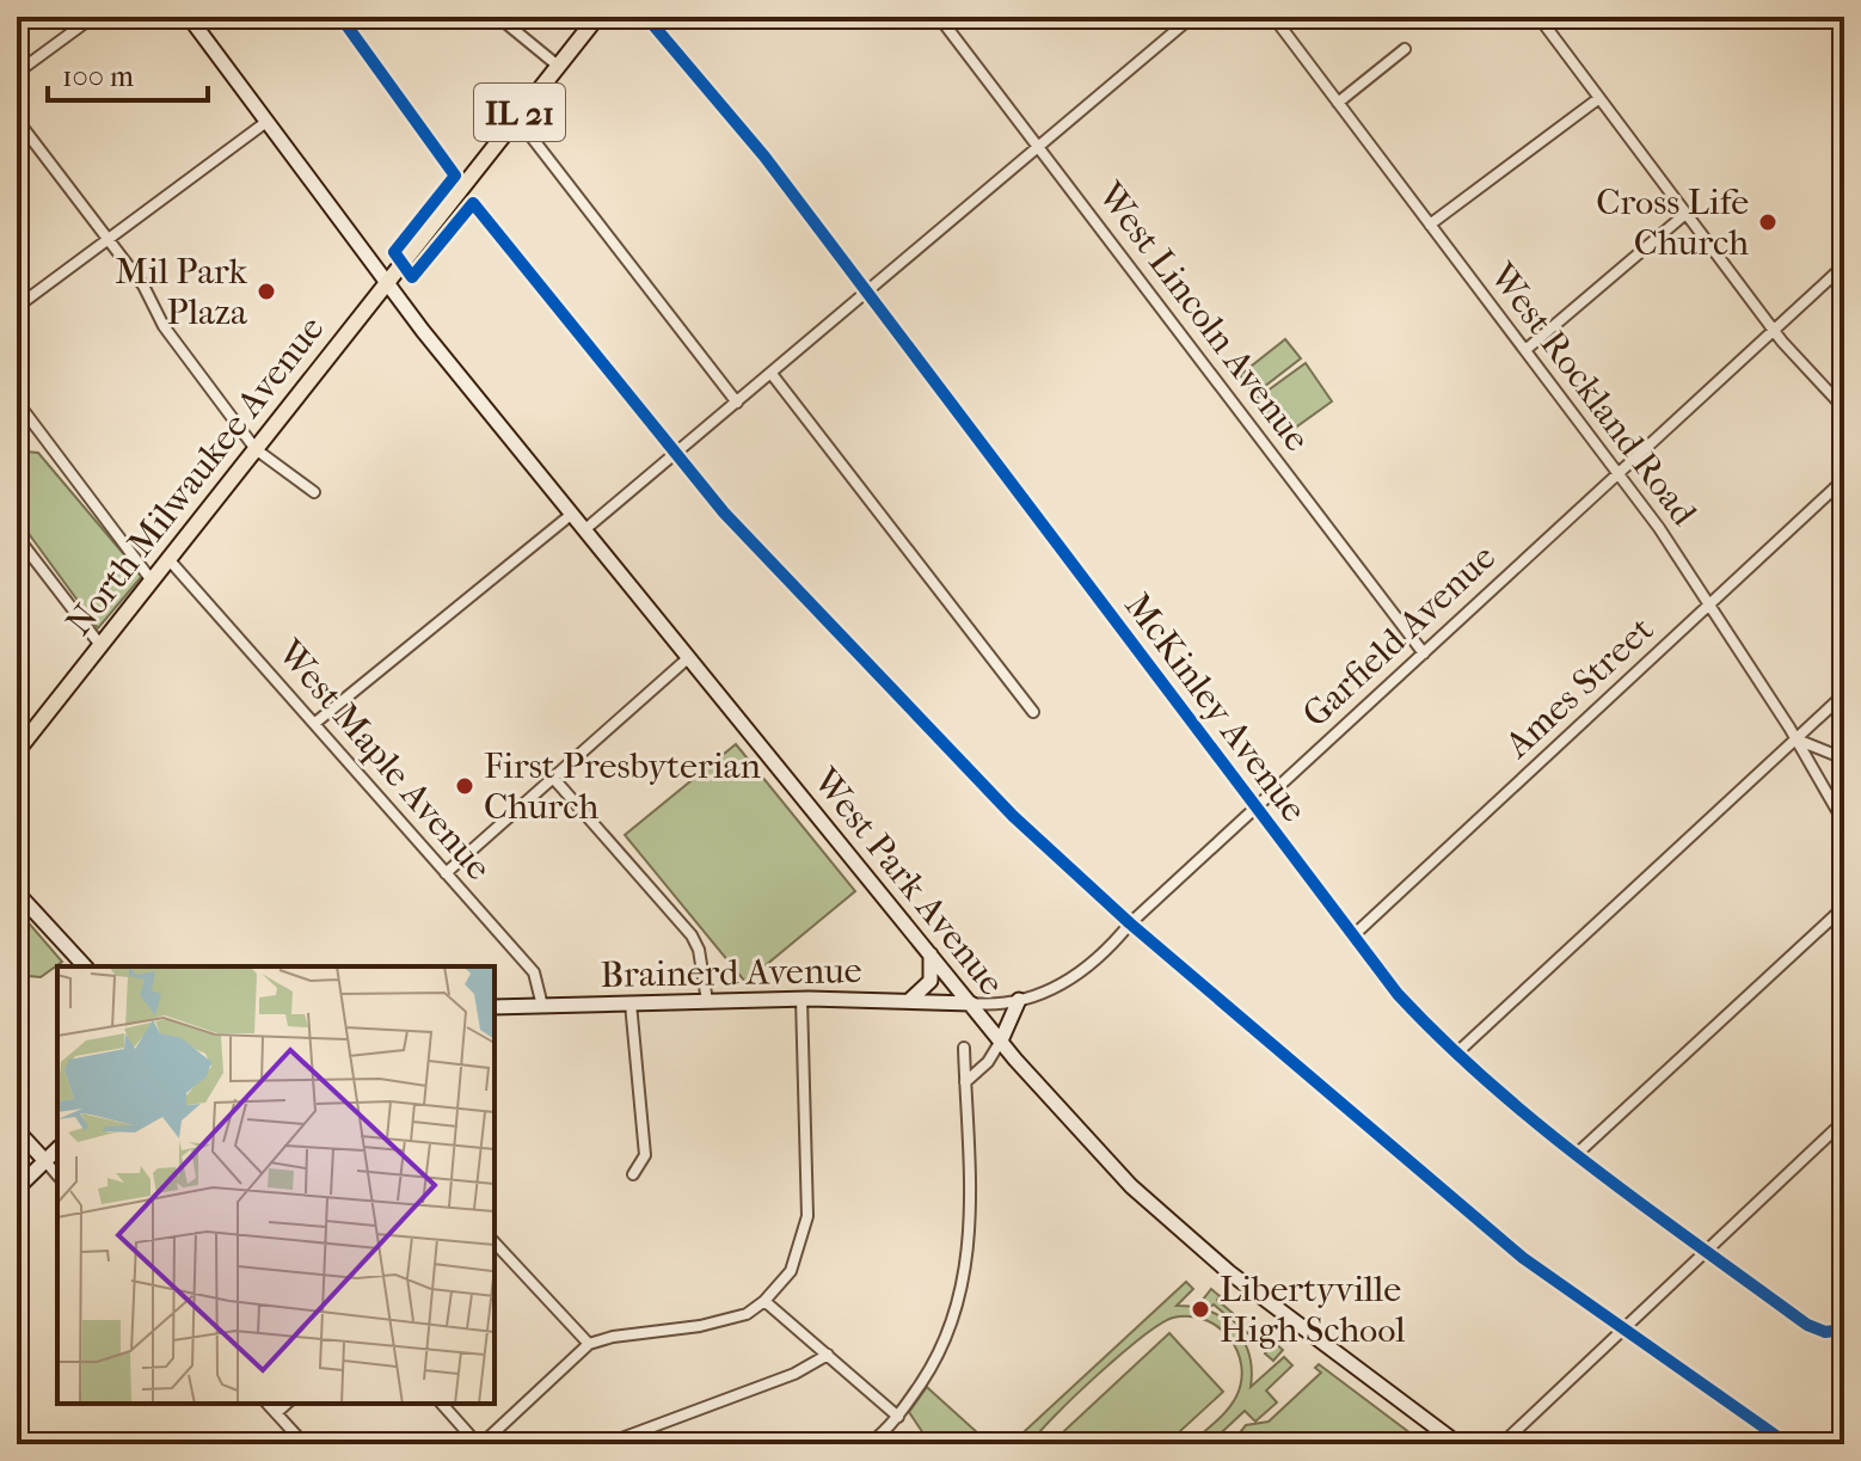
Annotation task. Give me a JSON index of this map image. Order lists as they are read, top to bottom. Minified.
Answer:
{"streets":{"main road":["IL 21","North Milwaukee Avenue","West Park Avenue","Brainerd Avenue"],"street":["West Lincoln Avenue","West Rockland Road","Garfield Avenue","Ames Street","McKinley Avenue","West Maple Avenue"]},"crossings":[["IL 21","North Milwaukee Avenue"],["IL 21","West Park Avenue"],["West Lincoln Avenue","Garfield Avenue"],["West Rockland Road","Garfield Avenue"],["West Rockland Road","Ames Street"],["North Milwaukee Avenue","West Maple Avenue"],["North Milwaukee Avenue","West Park Avenue"],["Garfield Avenue","McKinley Avenue"],["Garfield Avenue","West Park Avenue"],["Garfield Avenue","Brainerd Avenue"],["Ames Street","McKinley Avenue"],["West Maple Avenue","Brainerd Avenue"],["West Park Avenue","Brainerd Avenue"]],"places":["Cross Life Church","Mil Park Plaza","First Presbyterian Church","Libertyville High School"],"scale_bar":"100 m"}
